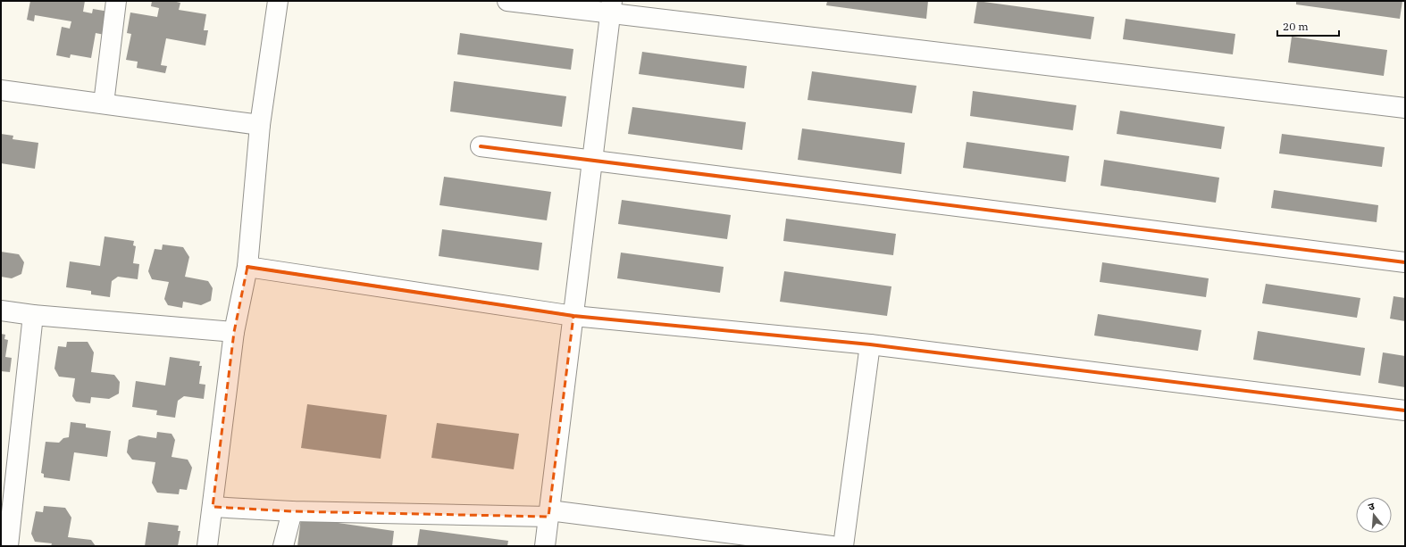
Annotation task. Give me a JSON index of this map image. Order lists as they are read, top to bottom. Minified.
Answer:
{"scale_bar":"20 m","north":"top"}
